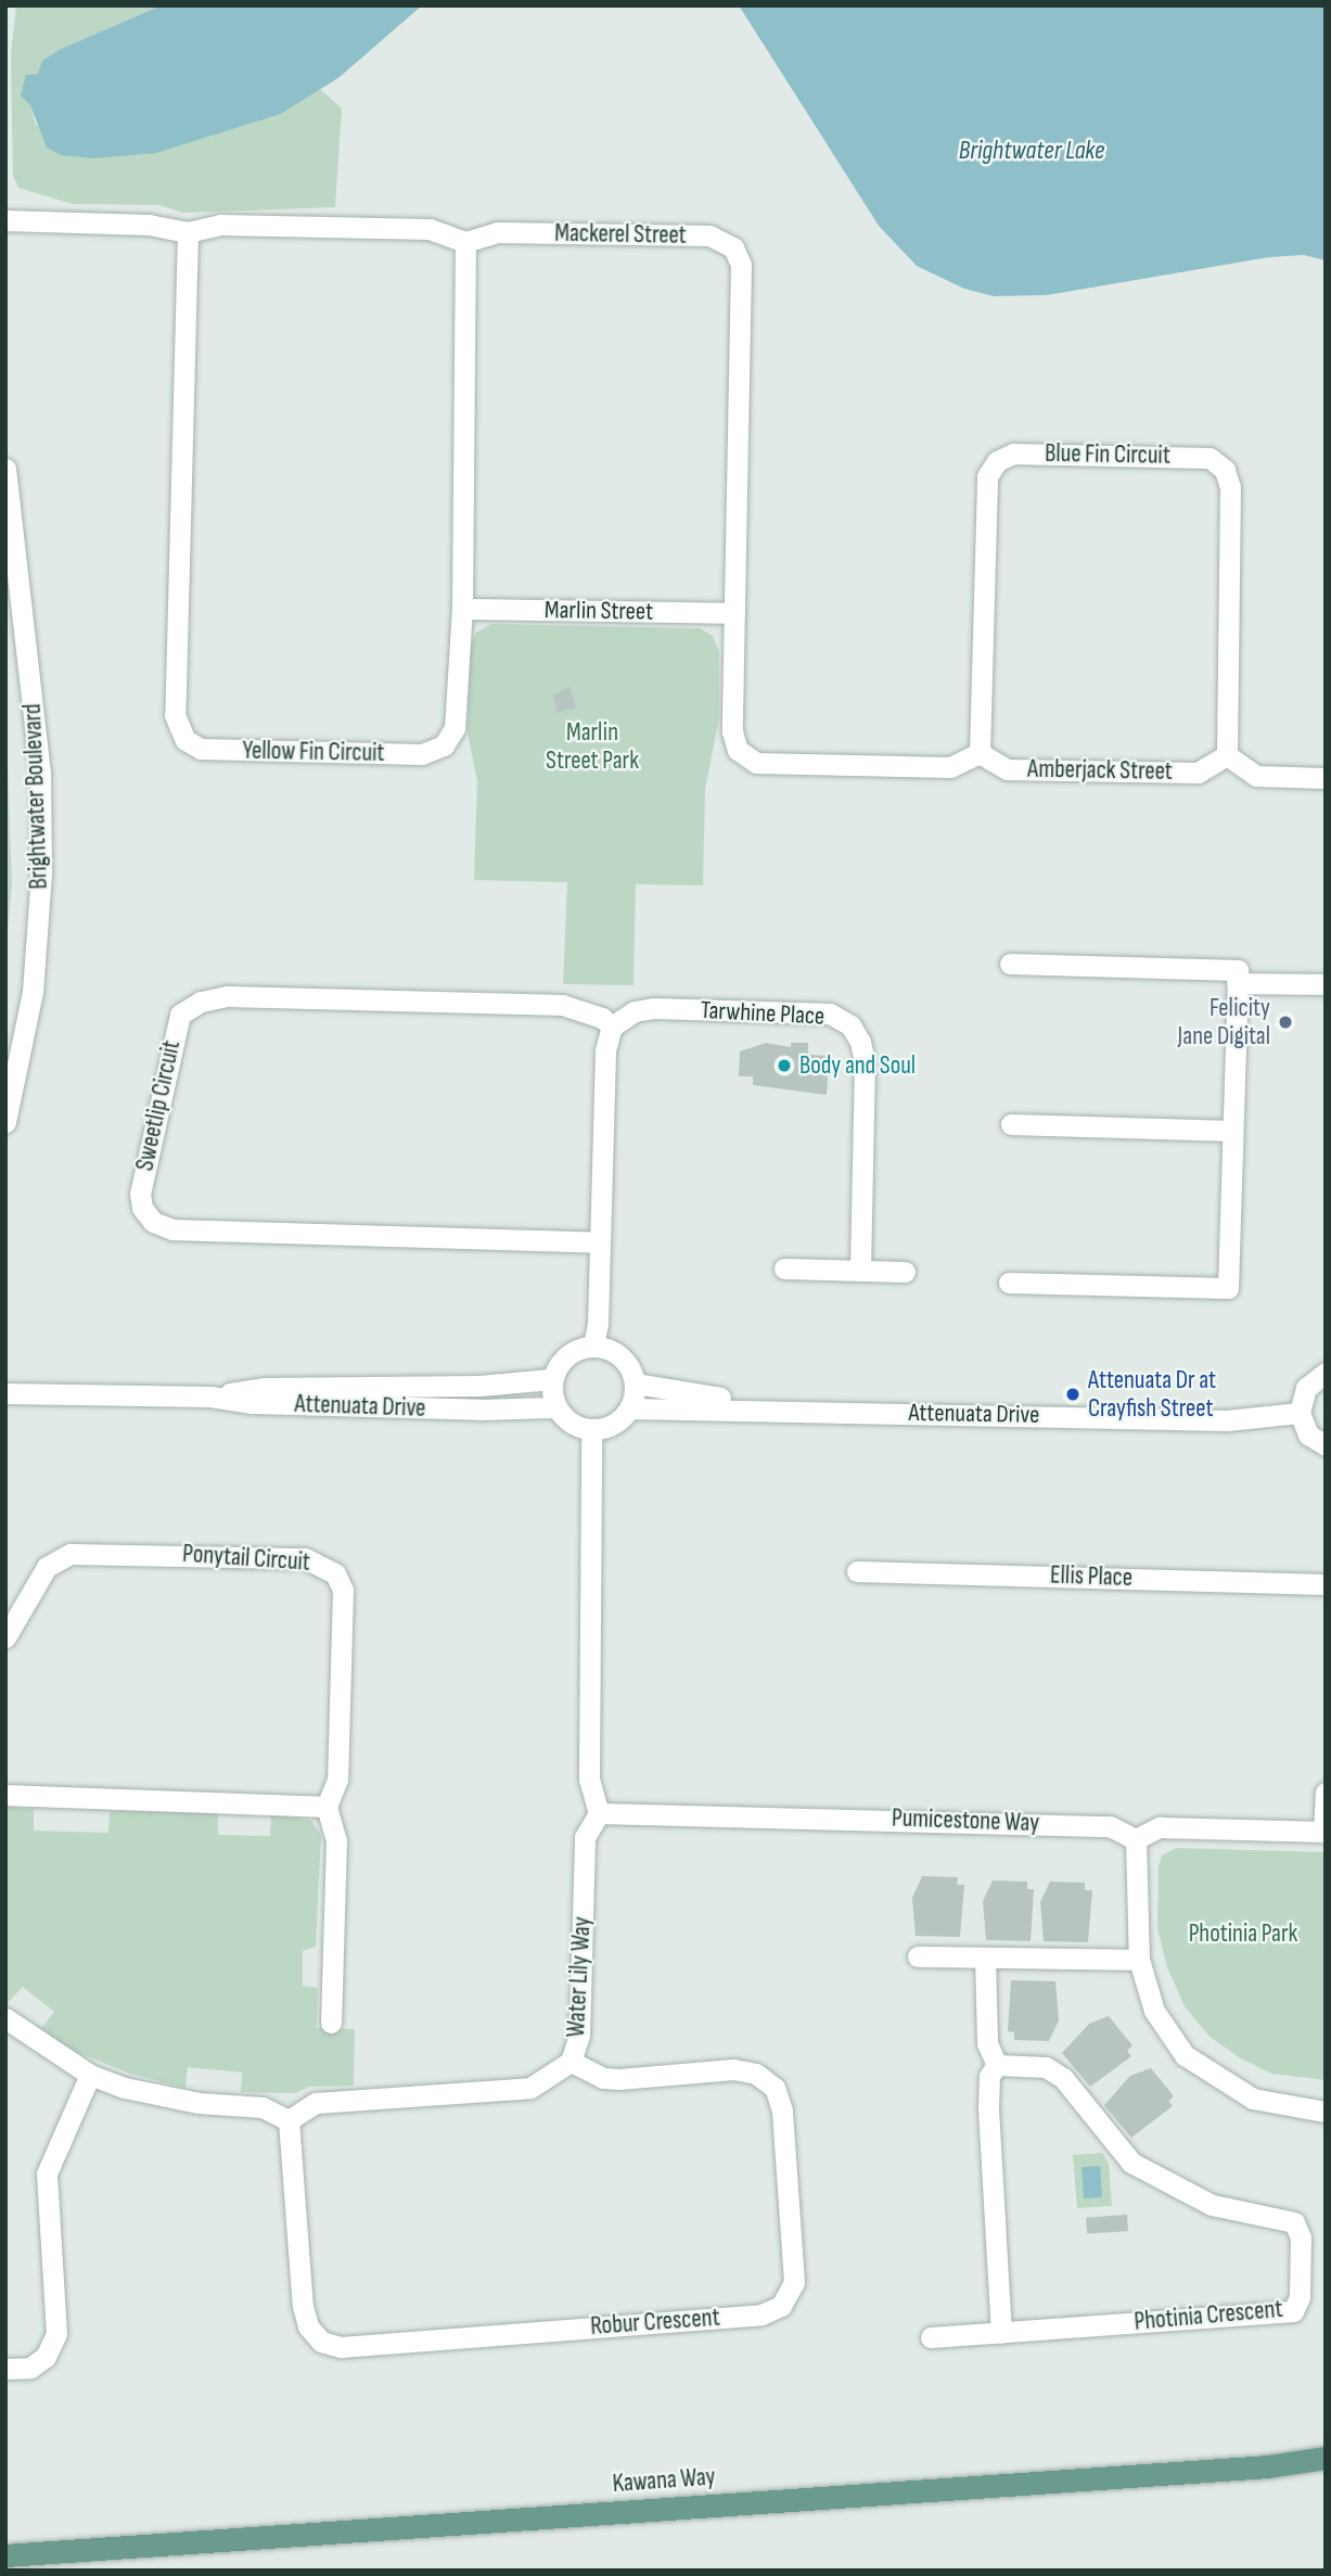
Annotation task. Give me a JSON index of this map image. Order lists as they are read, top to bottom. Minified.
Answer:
{"streets":{"main road":["Kawana Way"],"street":["Mackerel Street","Blue Fin Circuit","Marlin Street","Yellow Fin Circuit","Amberjack Street","Brightwater Boulevard","Tarwhine Place","Sweetlip Circuit","Attenuata Drive","Ponytail Circuit","Ellis Place","Pumicestone Way","Water Lily Way","Photinia Crescent","Robur Crescent"]},"crossings":[["Mackerel Street","Blue Fin Circuit"],["Mackerel Street","Marlin Street"],["Mackerel Street","Yellow Fin Circuit"],["Mackerel Street","Amberjack Street"],["Blue Fin Circuit","Amberjack Street"],["Marlin Street","Yellow Fin Circuit"],["Tarwhine Place","Sweetlip Circuit"],["Pumicestone Way","Water Lily Way"],["Water Lily Way","Robur Crescent"]],"water":["Brightwater Lake"],"parks":["Marlin Street Park","Photinia Park"],"places":["Felicity Jane Digital","Body and Soul","Attenuata Dr at Crayfish Street"]}
